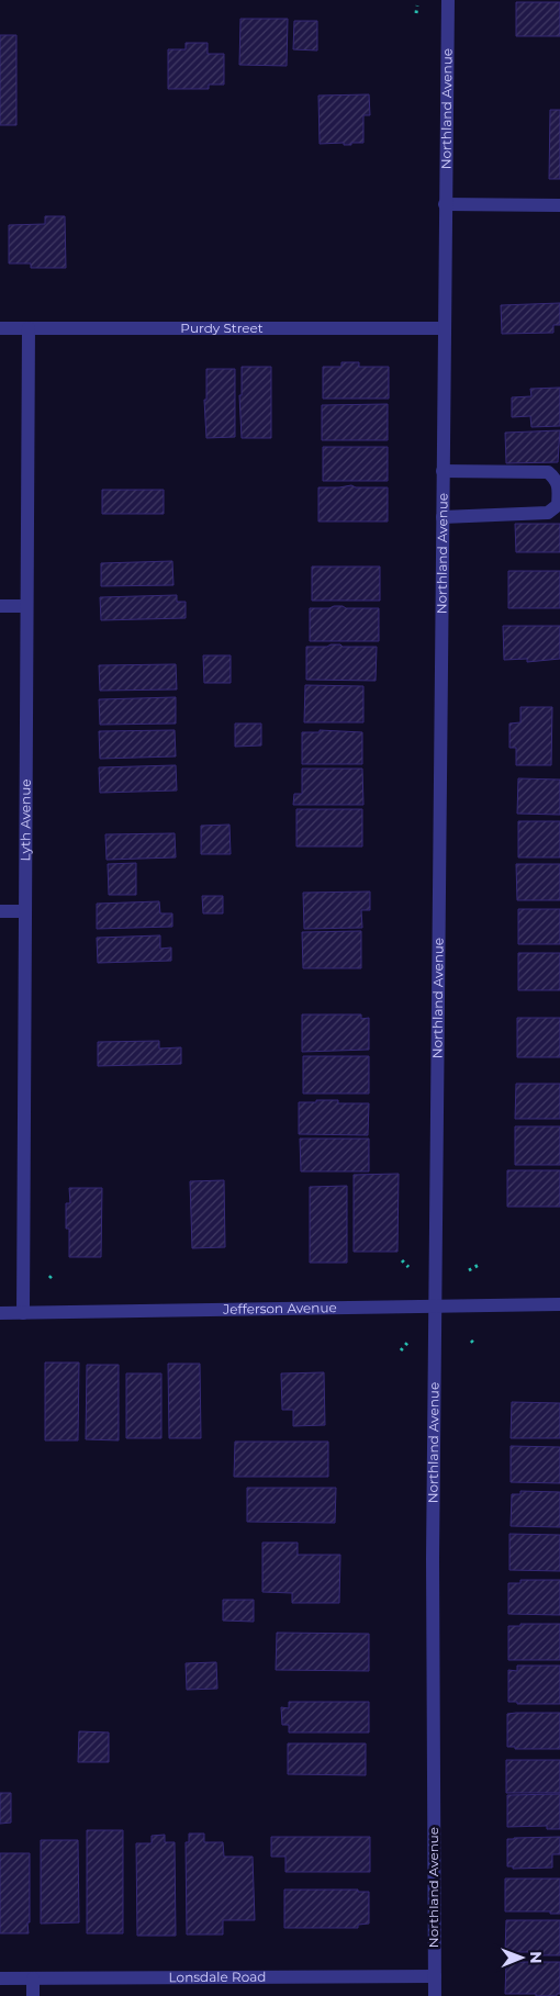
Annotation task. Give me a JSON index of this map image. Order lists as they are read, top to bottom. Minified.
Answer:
{"streets":{"street":["Northland Avenue","Purdy Street","Lyth Avenue","Jefferson Avenue","Lonsdale Road"]},"crossings":[["Northland Avenue","Purdy Street"],["Northland Avenue","Jefferson Avenue"],["Northland Avenue","Lonsdale Road"],["Purdy Street","Lyth Avenue"],["Lyth Avenue","Jefferson Avenue"]],"north":"right"}
